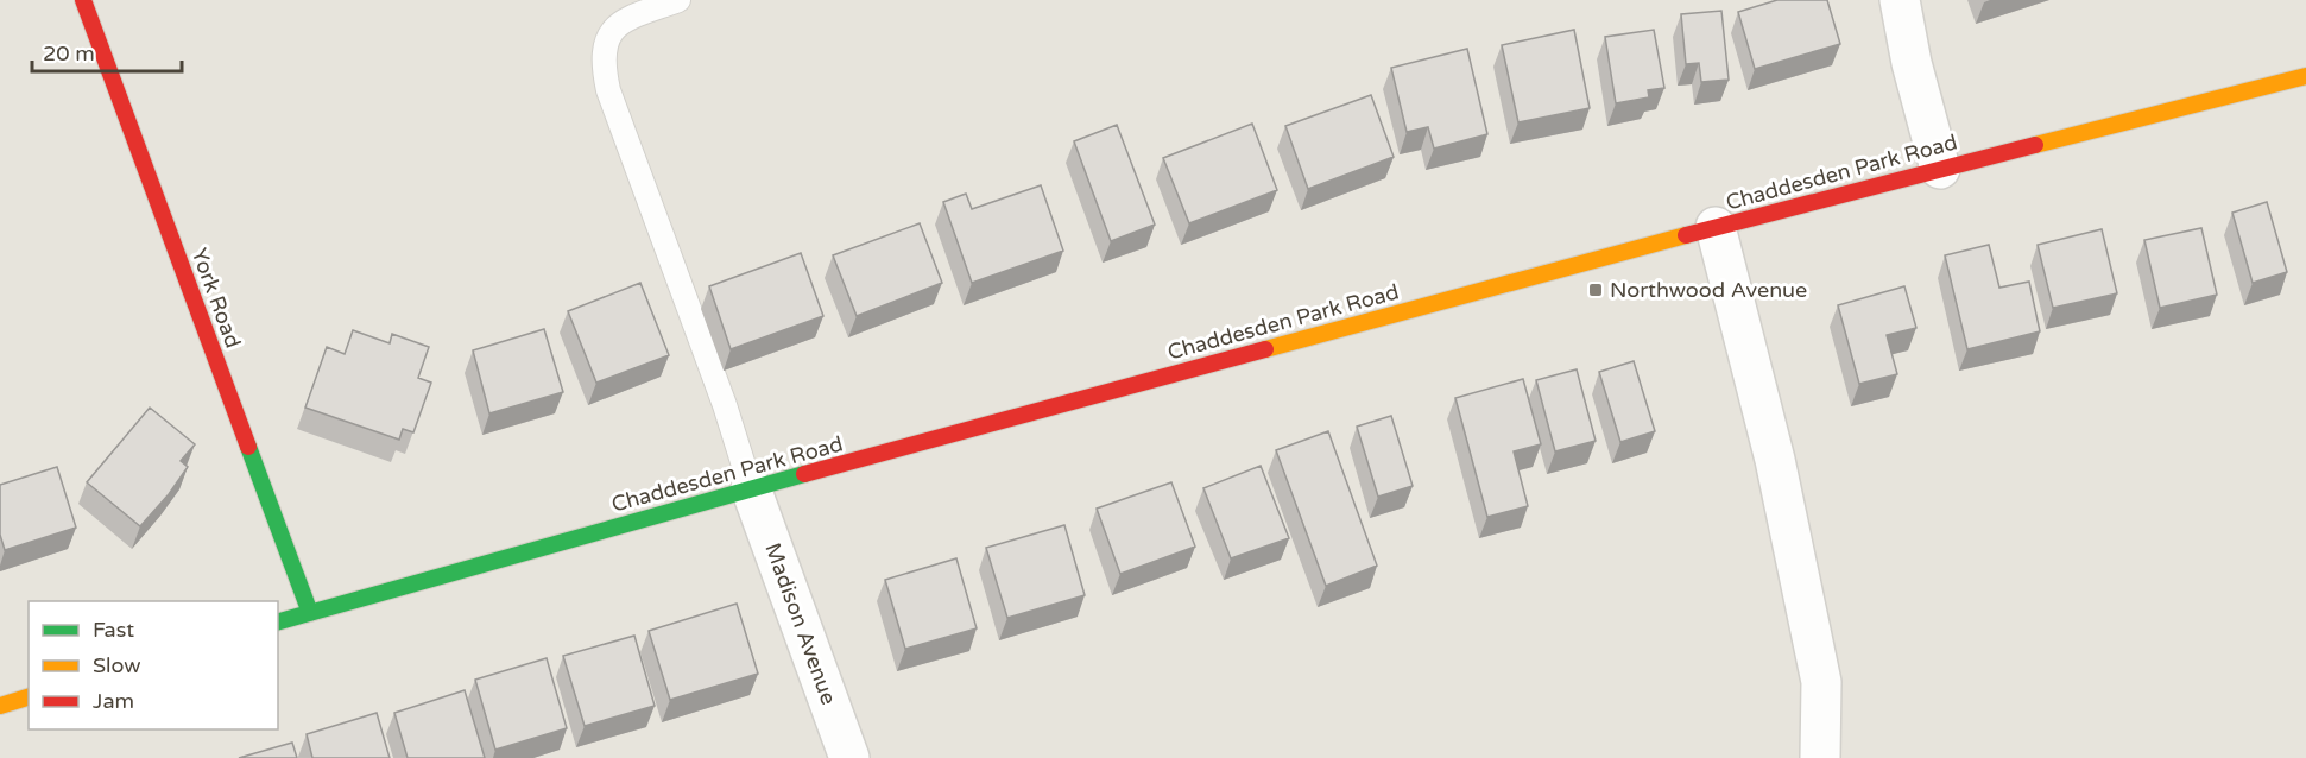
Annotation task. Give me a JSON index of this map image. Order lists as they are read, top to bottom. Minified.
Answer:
{"streets":{"street":["Chaddesden Park Road","York Road","Madison Avenue"]},"crossings":[["Chaddesden Park Road","York Road"],["Chaddesden Park Road","Madison Avenue"]],"places":{"transit":["Northwood Avenue"]},"legend":["Fast","Slow","Jam"],"scale_bar":"20 m"}
